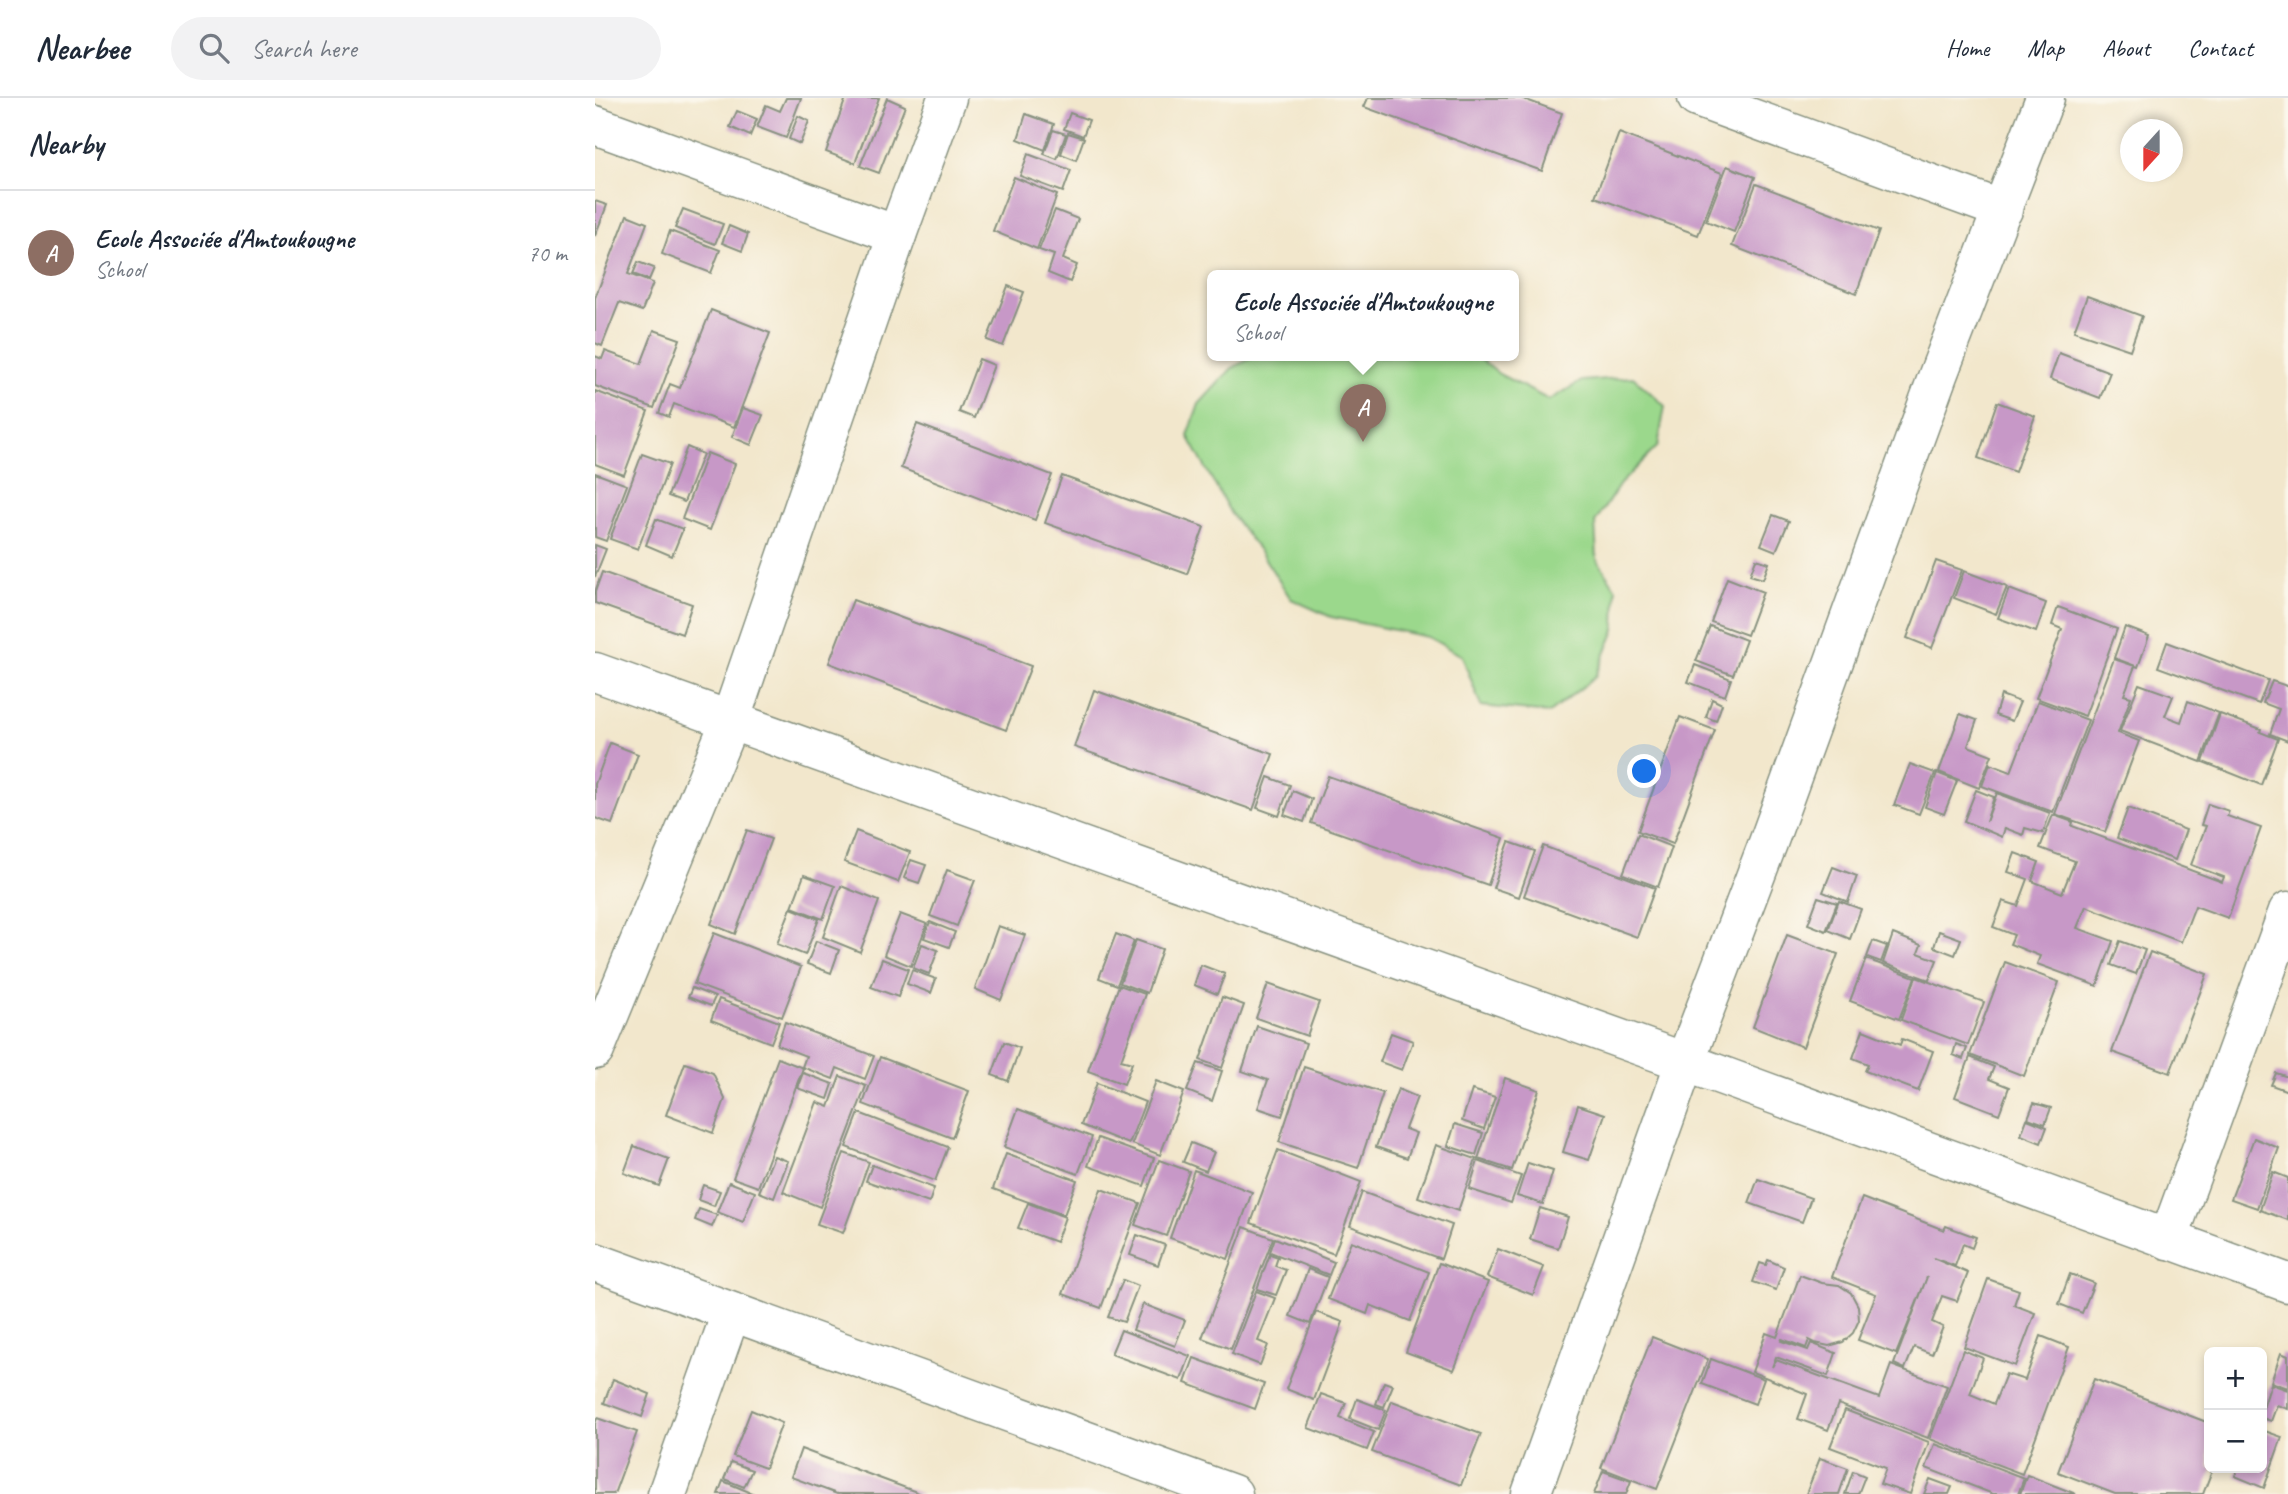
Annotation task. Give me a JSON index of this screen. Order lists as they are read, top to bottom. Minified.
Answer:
{"north":"bottom","page":{"header":"Nearbee","search":"Search here","nav":["Home","Map","About","Contact"],"heading":"Nearby","list":[{"mark":"A","name":"Ecole Associée d'Amtoukougne","note":"School","value":"70 m"}],"popup":["Ecole Associée d'Amtoukougne","School"],"pins":"A","map_buttons":["+","−"]}}
